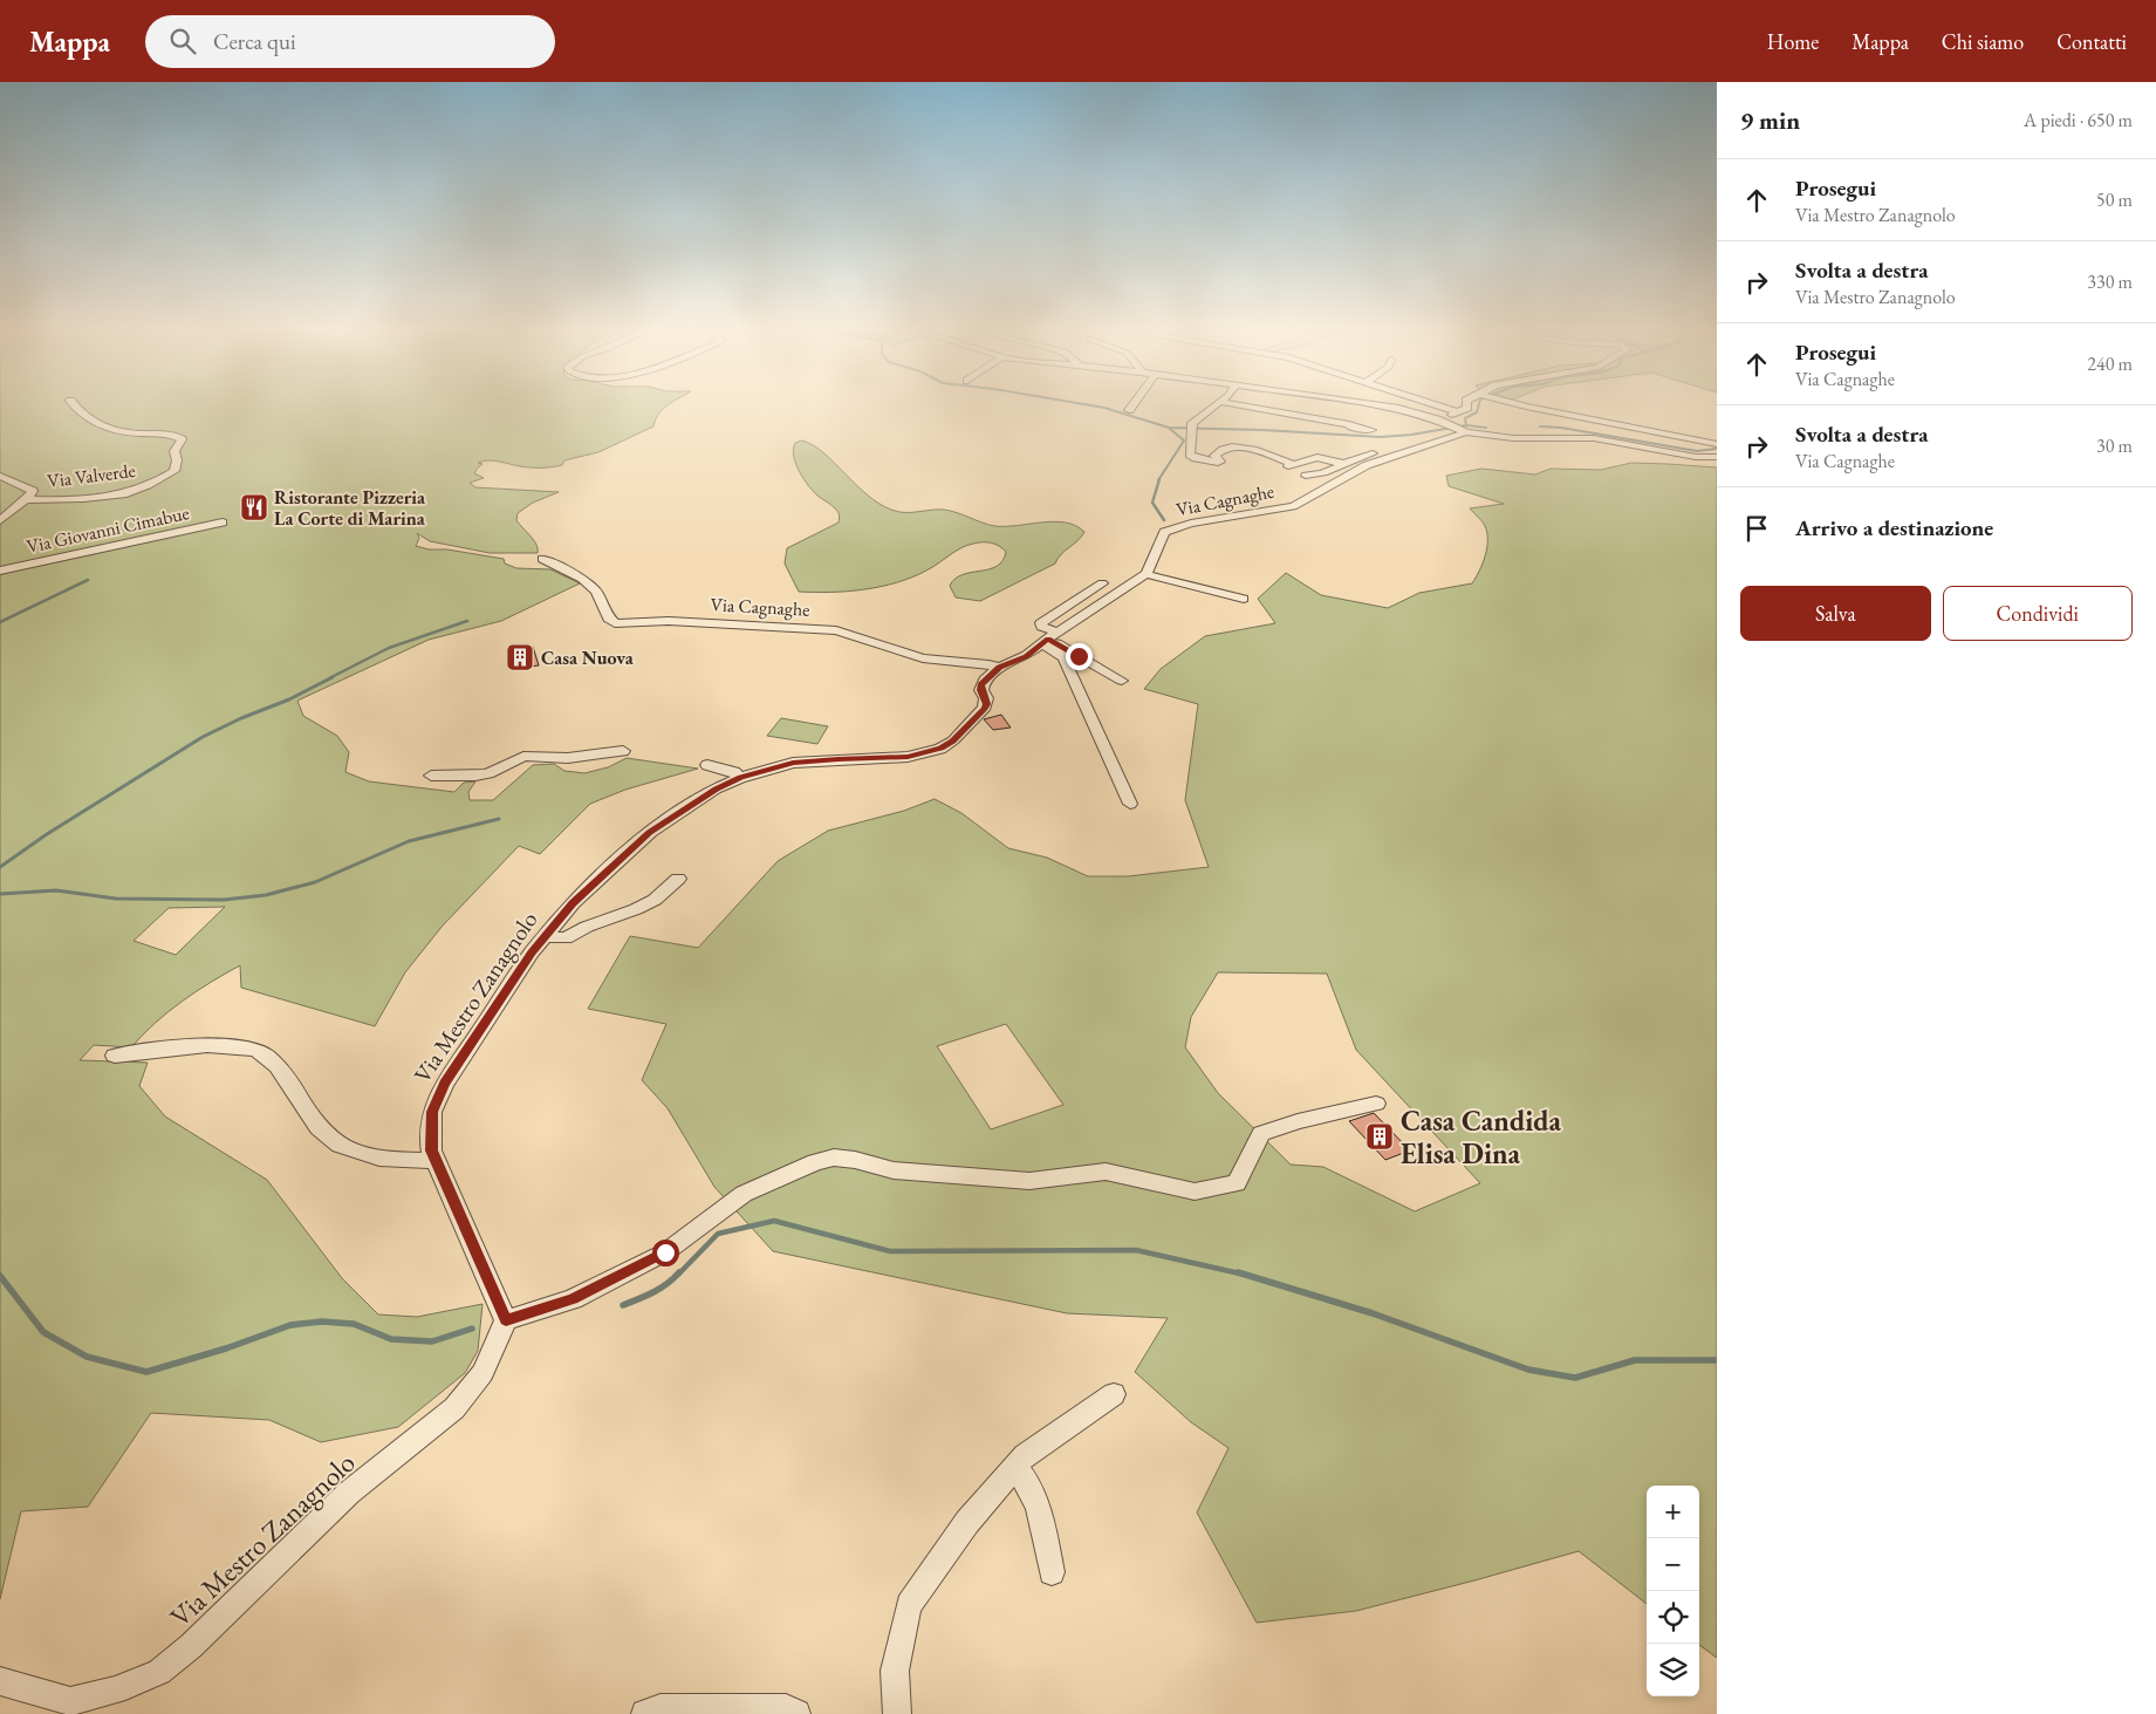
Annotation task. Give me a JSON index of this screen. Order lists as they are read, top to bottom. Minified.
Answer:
{"streets":{"street":["Via Valverde","Via Cagnaghe","Via Giovanni Cimabue","Via Mestro Zanagnolo"]},"places":{"restaurant":["Ristorante Pizzeria La Corte di Marina"],"building":["Casa Nuova","Casa Candida Elisa Dina"]},"page":{"header":"Mappa","search":"Cerca qui","nav":["Home","Mappa","Chi siamo","Contatti"],"heading":["9 min","A piedi · 650 m"],"list":[["Prosegui","Via Mestro Zanagnolo","50 m"],["Svolta a destra","Via Mestro Zanagnolo","330 m"],["Prosegui","Via Cagnaghe","240 m"],["Svolta a destra","Via Cagnaghe","30 m"],"Arrivo a destinazione"],"buttons":["Salva","Condividi"],"map_buttons":["+","−"]}}
